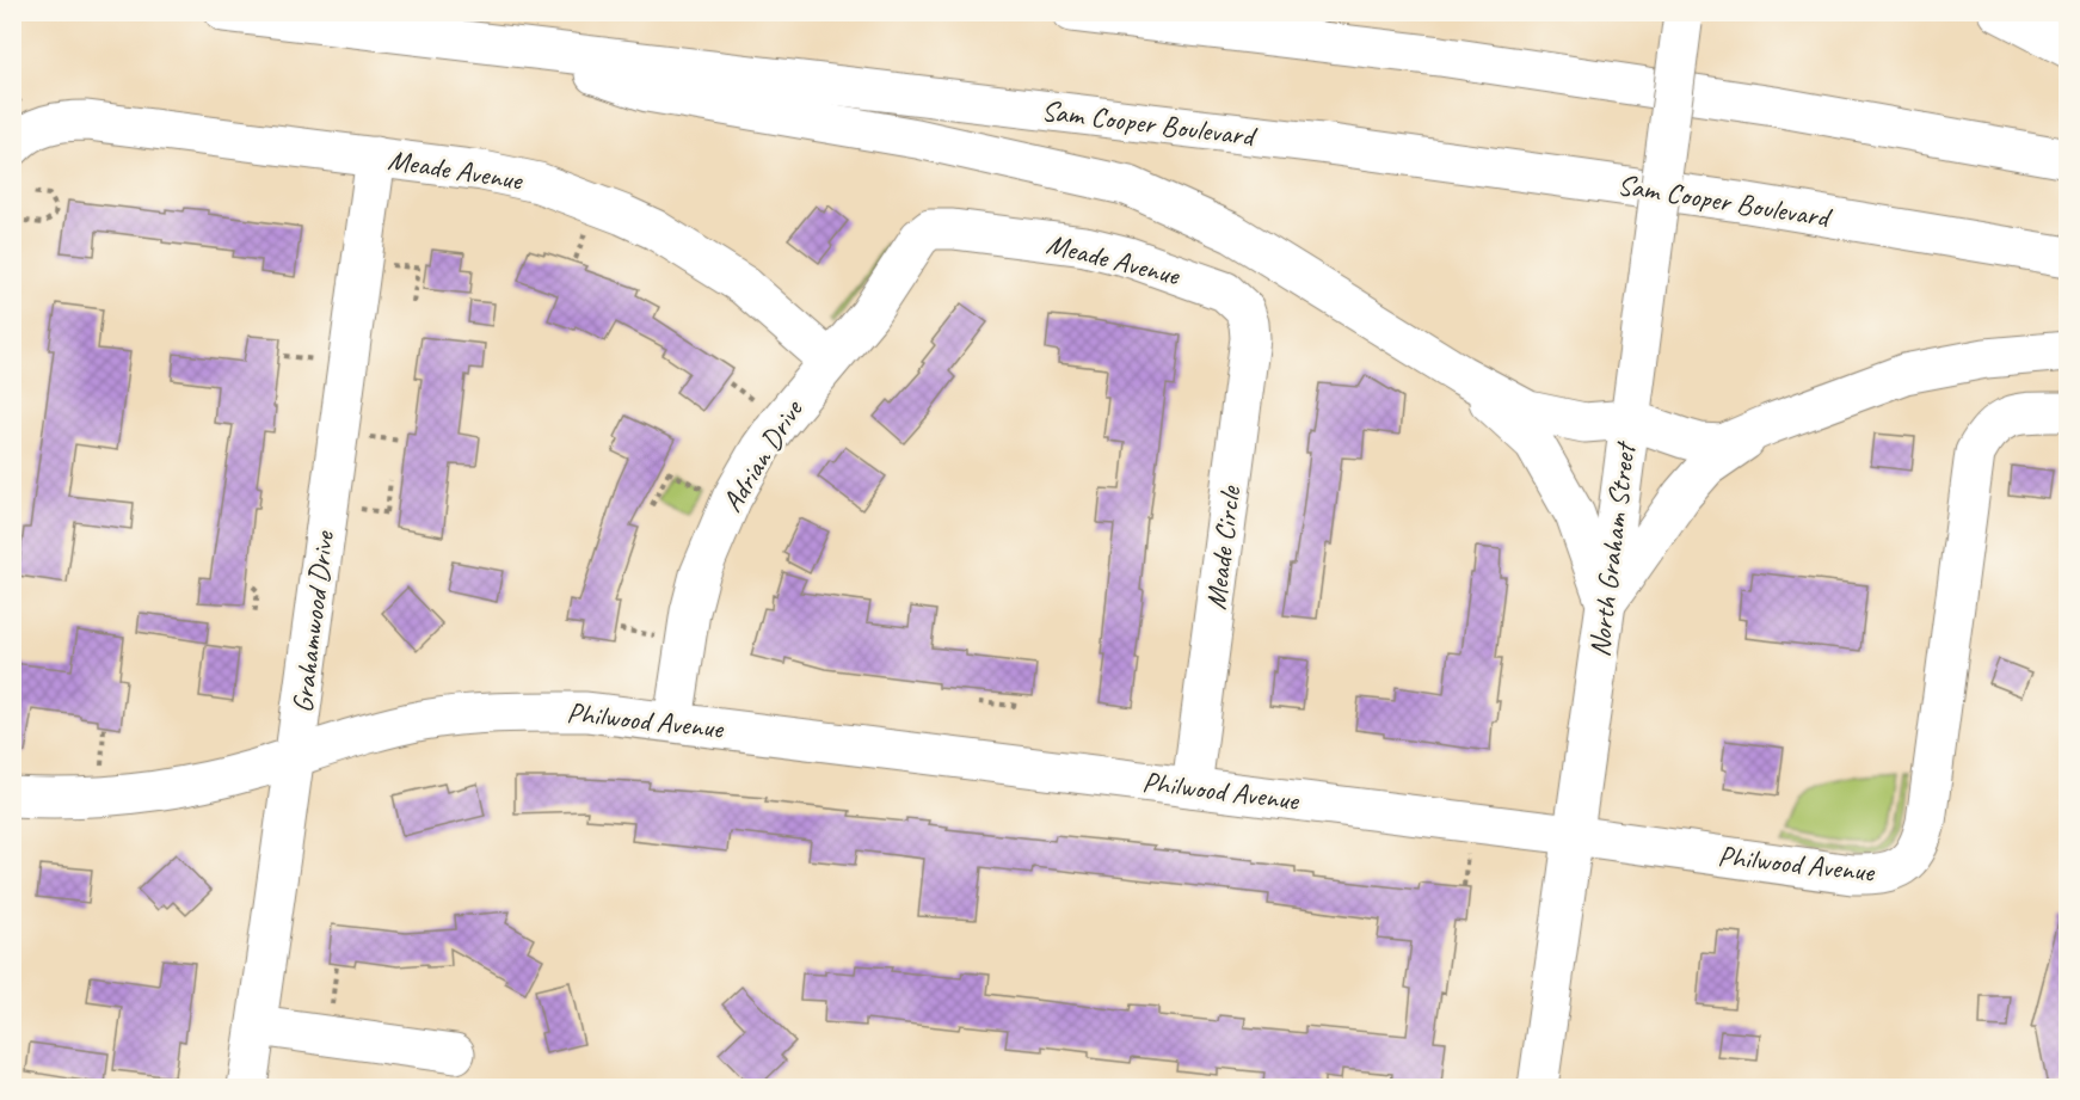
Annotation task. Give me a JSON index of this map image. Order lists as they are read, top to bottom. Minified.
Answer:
{"streets":{"main road":["Sam Cooper Boulevard","Meade Avenue","Adrian Drive","Meade Circle","North Graham Street","Grahamwood Drive","Philwood Avenue"]},"crossings":[["Meade Avenue","Adrian Drive"],["Meade Avenue","Meade Circle"],["Meade Avenue","Grahamwood Drive"],["Adrian Drive","Philwood Avenue"],["Meade Circle","Philwood Avenue"],["North Graham Street","Philwood Avenue"],["Grahamwood Drive","Philwood Avenue"]]}
